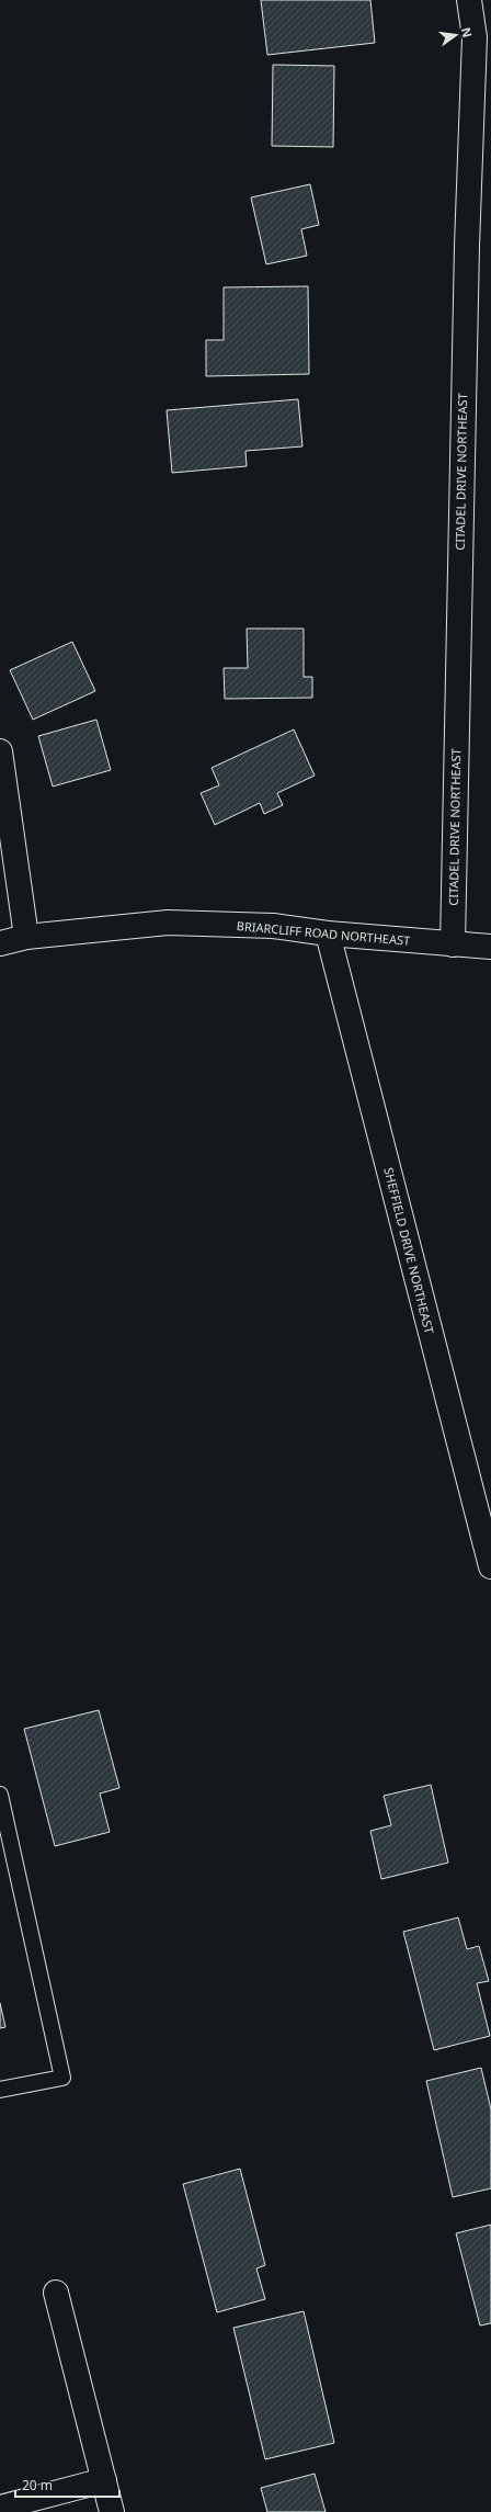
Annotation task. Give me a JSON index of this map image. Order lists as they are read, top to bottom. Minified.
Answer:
{"streets":{"street":["CITADEL DRIVE NORTHEAST","BRIARCLIFF ROAD NORTHEAST","SHEFFIELD DRIVE NORTHEAST"]},"crossings":[["CITADEL DRIVE NORTHEAST","BRIARCLIFF ROAD NORTHEAST"],["BRIARCLIFF ROAD NORTHEAST","SHEFFIELD DRIVE NORTHEAST"]],"scale_bar":"20 m","north":"right"}
